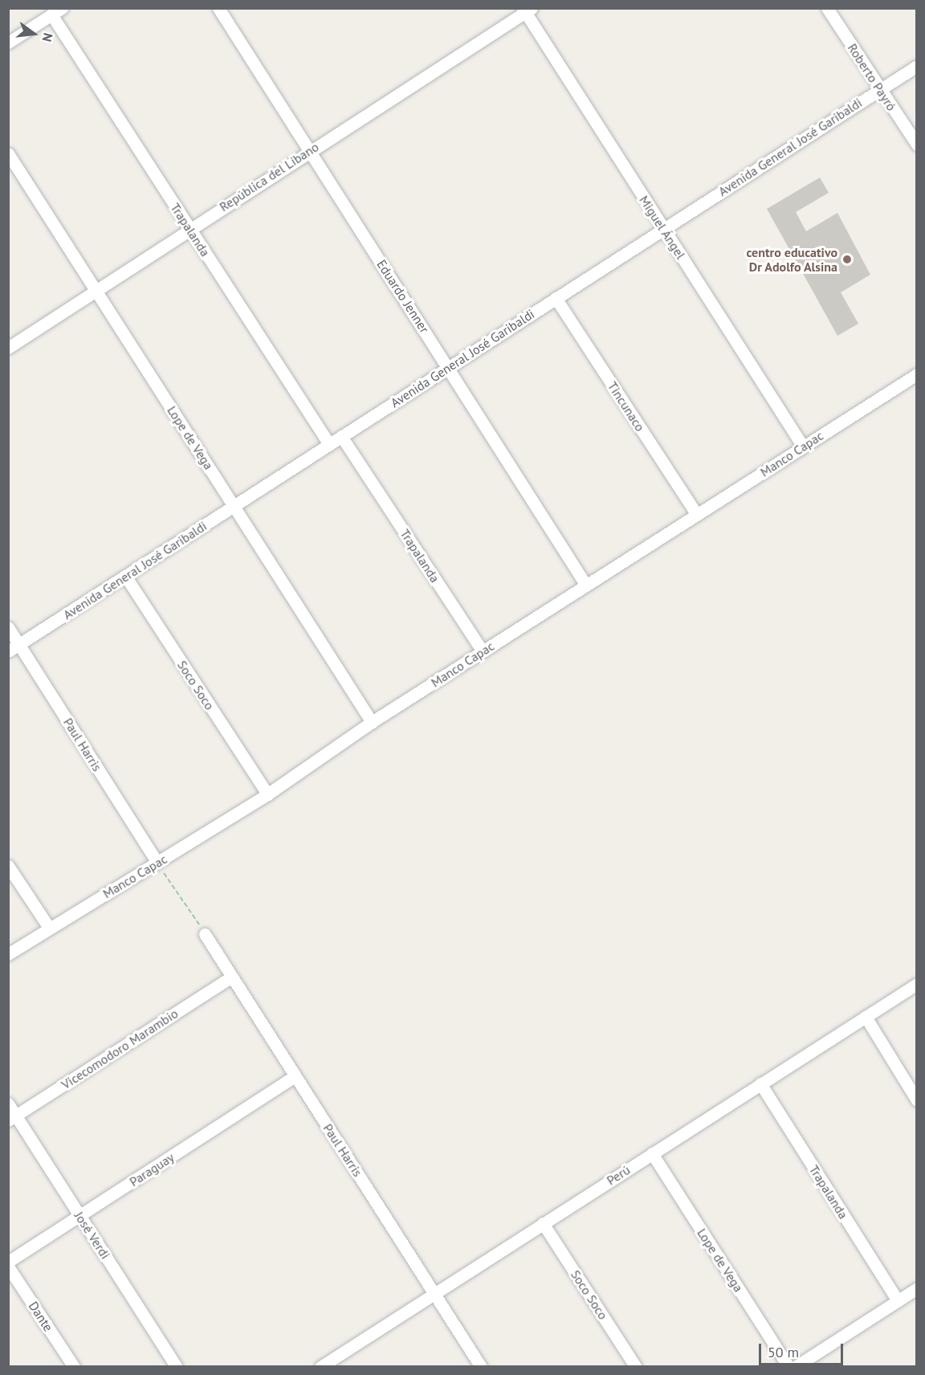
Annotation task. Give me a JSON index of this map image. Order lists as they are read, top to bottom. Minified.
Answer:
{"streets":{"street":["Roberto Payró","Avenida General José Garibaldi","República del Líbano","Miguel Ángel","Trapalanda","Eduardo Jenner","Tincunaco","Lope de Vega","Manco Capac","Soco Soco","Paul Harris","Vicecomodoro Marambio","Paraguay","Perú","José Verdi","Dante"]},"crossings":[["Roberto Payró","Avenida General José Garibaldi"],["Avenida General José Garibaldi","Miguel Ángel"],["Avenida General José Garibaldi","Trapalanda"],["Avenida General José Garibaldi","Eduardo Jenner"],["Avenida General José Garibaldi","Tincunaco"],["Avenida General José Garibaldi","Lope de Vega"],["Avenida General José Garibaldi","Soco Soco"],["Avenida General José Garibaldi","Paul Harris"],["República del Líbano","Miguel Ángel"],["República del Líbano","Trapalanda"],["República del Líbano","Eduardo Jenner"],["República del Líbano","Lope de Vega"],["Miguel Ángel","Manco Capac"],["Trapalanda","Manco Capac"],["Trapalanda","Perú"],["Eduardo Jenner","Manco Capac"],["Tincunaco","Manco Capac"],["Lope de Vega","Manco Capac"],["Lope de Vega","Perú"],["Manco Capac","Soco Soco"],["Manco Capac","Paul Harris"],["Soco Soco","Perú"],["Paul Harris","Vicecomodoro Marambio"],["Paul Harris","Paraguay"],["Paul Harris","Perú"],["Vicecomodoro Marambio","José Verdi"],["Paraguay","José Verdi"]],"places":["centro educativo Dr Adolfo Alsina"],"scale_bar":"50 m","north":"right"}
